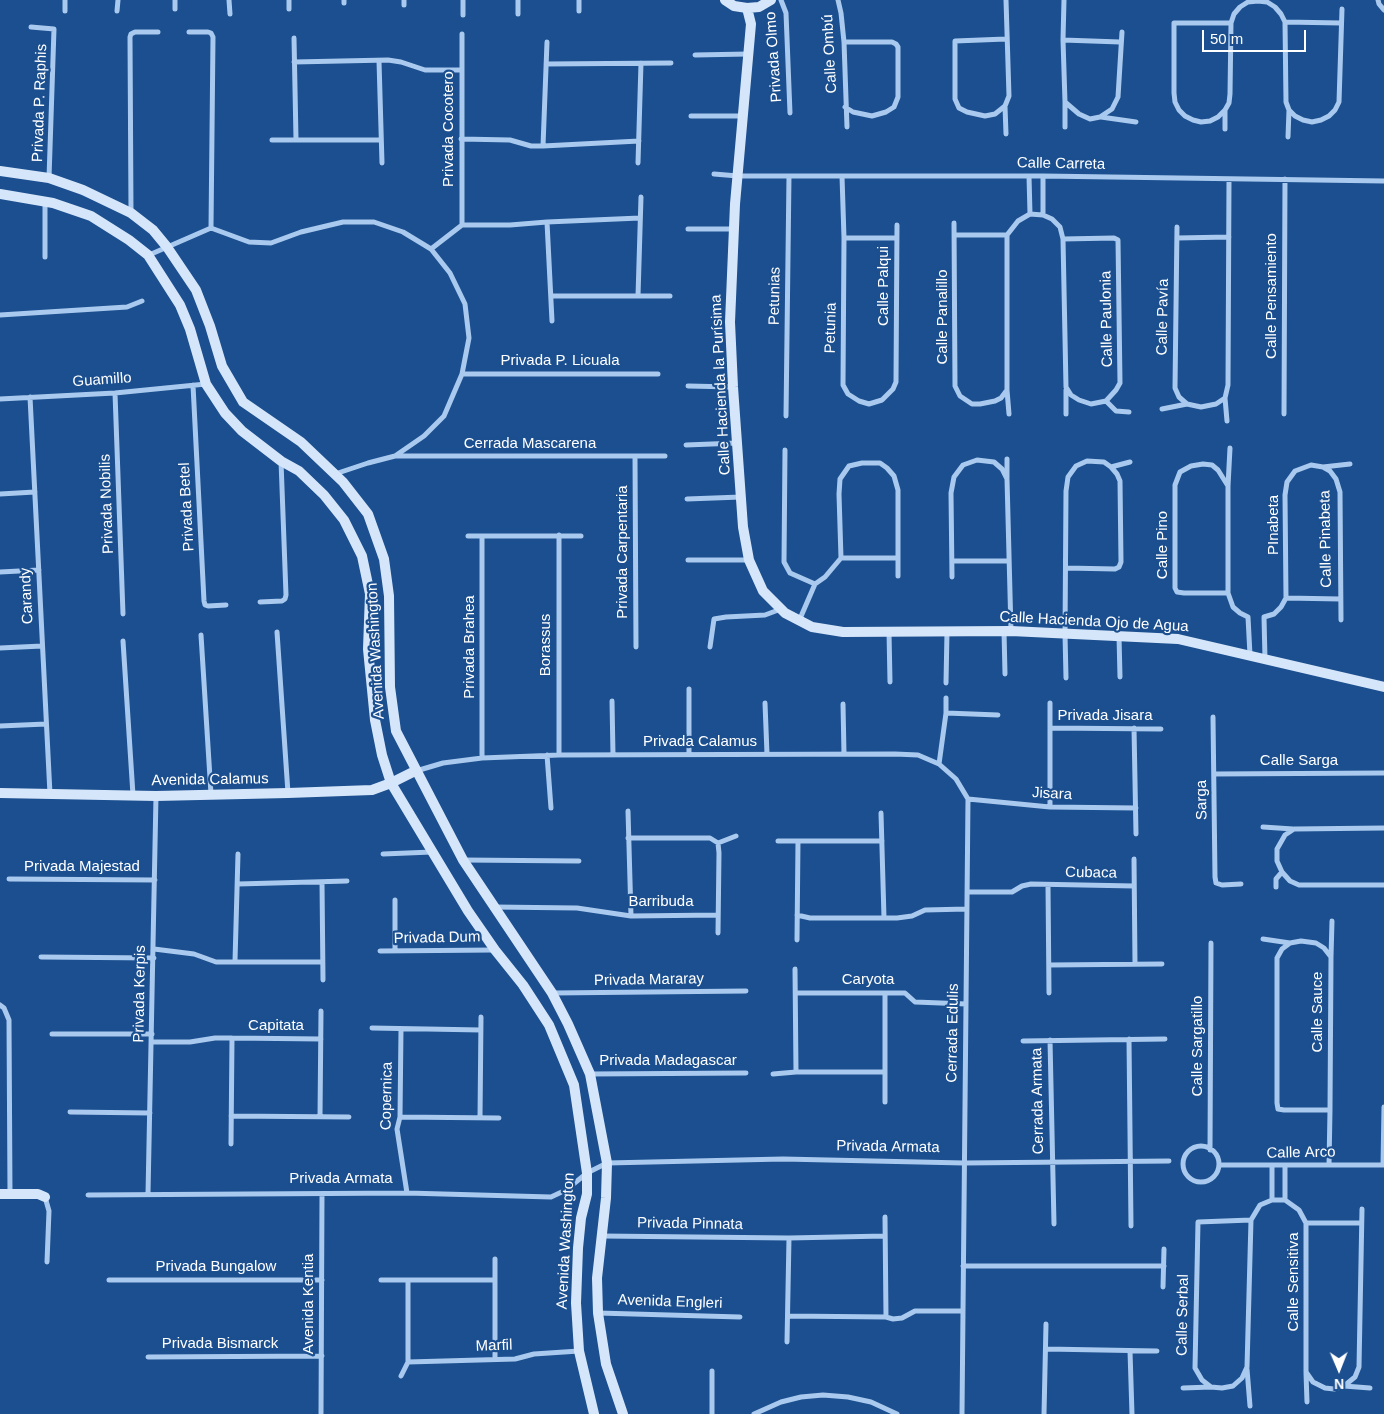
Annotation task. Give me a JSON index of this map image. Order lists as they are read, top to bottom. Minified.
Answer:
{"streets":{"main road":["Calle Hacienda la Purísima","Calle Hacienda Ojo de Agua","Avenida Washington","Avenida Calamus"],"street":["Calle Ombú","Privada Olmo","Privada P. Raphis","Privada Cocotero","Calle Carreta","Calle Palqui","Petunias","Calle Pensamiento","Calle Panalillo","Calle Pavía","Calle Paulonia","Petunia","Privada P. Licuala","Guamillo","Cerrada Mascarena","Privada Nobilis","Privada Betel","PInabeta","Calle Pinabeta","Calle Pino","Privada Carpentaria","Carandy","Borassus","Privada Brahea","Privada Jisara","Privada Calamus","Calle Sarga","Jisara","Sarga","Privada Majestad","Cubaca","Barribuda","Privada Dum","Privada Mararay","Caryota","Privada Kerpis","Calle Sauce","Capitata","Cerrada Edulis","Calle Sargatillo","Privada Madagascar","Copernica","Cerrada Armata","Privada Armata","Calle Arco","Privada Pinnata","Privada Bungalow","Calle Sensitiva","Avenida Engleri","Avenida Kentia","Calle Serbal","Privada Bismarck","Marfil"]},"crossings":[["Privada P. Raphis","Avenida Washington"],["Calle Carreta","Petunias"],["Calle Carreta","Calle Pensamiento"],["Calle Carreta","Calle Hacienda la Purísima"],["Calle Palqui","Petunia"],["Guamillo","Privada Nobilis"],["Guamillo","Privada Betel"],["Guamillo","Carandy"],["Guamillo","Avenida Washington"],["Calle Hacienda la Purísima","Calle Hacienda Ojo de Agua"],["Cerrada Mascarena","Privada Carpentaria"],["PInabeta","Calle Pinabeta"],["Carandy","Avenida Calamus"],["Borassus","Privada Calamus"],["Privada Brahea","Privada Calamus"],["Avenida Washington","Privada Calamus"],["Avenida Washington","Avenida Calamus"],["Avenida Washington","Barribuda"],["Avenida Washington","Privada Dum"],["Avenida Washington","Privada Mararay"],["Avenida Washington","Privada Madagascar"],["Avenida Washington","Privada Armata"],["Avenida Washington","Privada Pinnata"],["Avenida Washington","Avenida Engleri"],["Avenida Washington","Marfil"],["Privada Calamus","Avenida Calamus"],["Privada Calamus","Jisara"],["Privada Calamus","Cerrada Edulis"],["Calle Sarga","Sarga"],["Avenida Calamus","Privada Kerpis"],["Jisara","Cerrada Edulis"],["Privada Majestad","Privada Kerpis"],["Cubaca","Cerrada Edulis"],["Caryota","Cerrada Edulis"],["Privada Kerpis","Capitata"],["Privada Kerpis","Privada Armata"],["Calle Sauce","Calle Arco"],["Cerrada Edulis","Privada Armata"],["Calle Sargatillo","Calle Arco"],["Copernica","Privada Armata"],["Cerrada Armata","Privada Armata"],["Privada Armata","Avenida Kentia"],["Privada Bungalow","Avenida Kentia"],["Avenida Kentia","Privada Bismarck"]],"scale_bar":"50 m","north":"bottom"}
